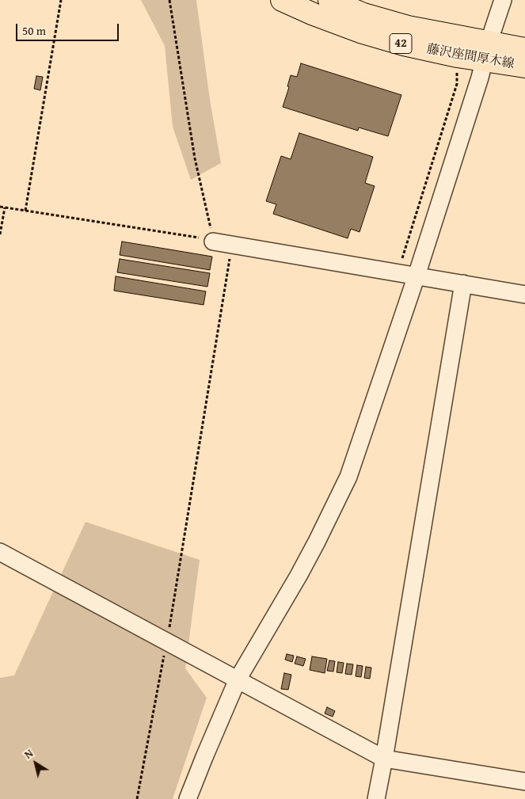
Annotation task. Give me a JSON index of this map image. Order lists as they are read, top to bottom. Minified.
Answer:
{"streets":{"main road":["42","藤沢座間厚木線"]},"scale_bar":"50 m","north":"top left"}
